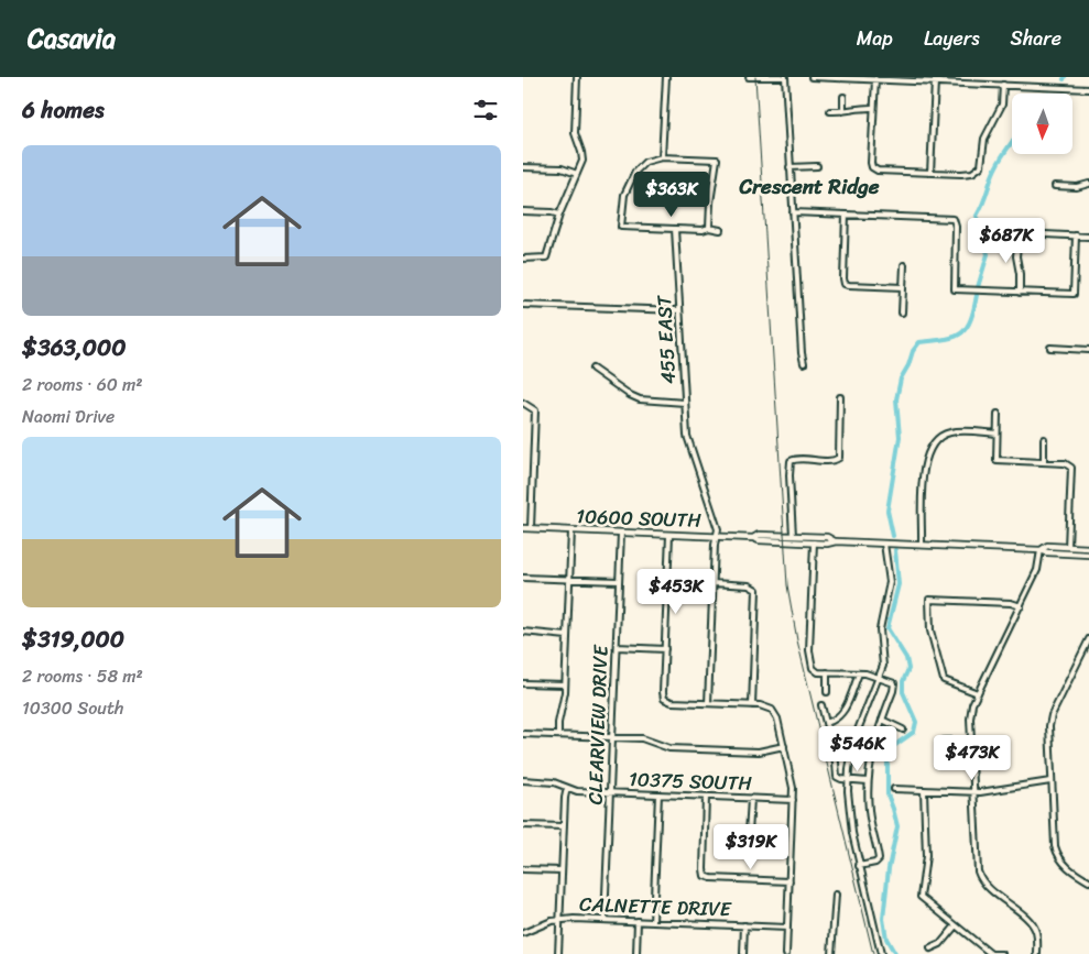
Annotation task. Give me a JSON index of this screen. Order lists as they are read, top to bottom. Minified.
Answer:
{"streets":{"main road":["10600 SOUTH"],"street":["455 EAST","CLEARVIEW DRIVE","10375 SOUTH","CALNETTE DRIVE"]},"crossings":[["455 EAST","10600 SOUTH"],["10600 SOUTH","CLEARVIEW DRIVE"],["CLEARVIEW DRIVE","10375 SOUTH"],["CLEARVIEW DRIVE","CALNETTE DRIVE"]],"districts":["Crescent Ridge"],"north":"bottom","page":{"header":"Casavia","nav":["Map","Layers","Share"],"heading":"6 homes","list":[{"name":"$363,000","note":"2 rooms · 60 m² · Naomi Drive"},{"name":"$319,000","note":"2 rooms · 58 m² · 10300 South"}],"price":["$363K","$687K","$453K","$546K","$473K","$319K"]}}
